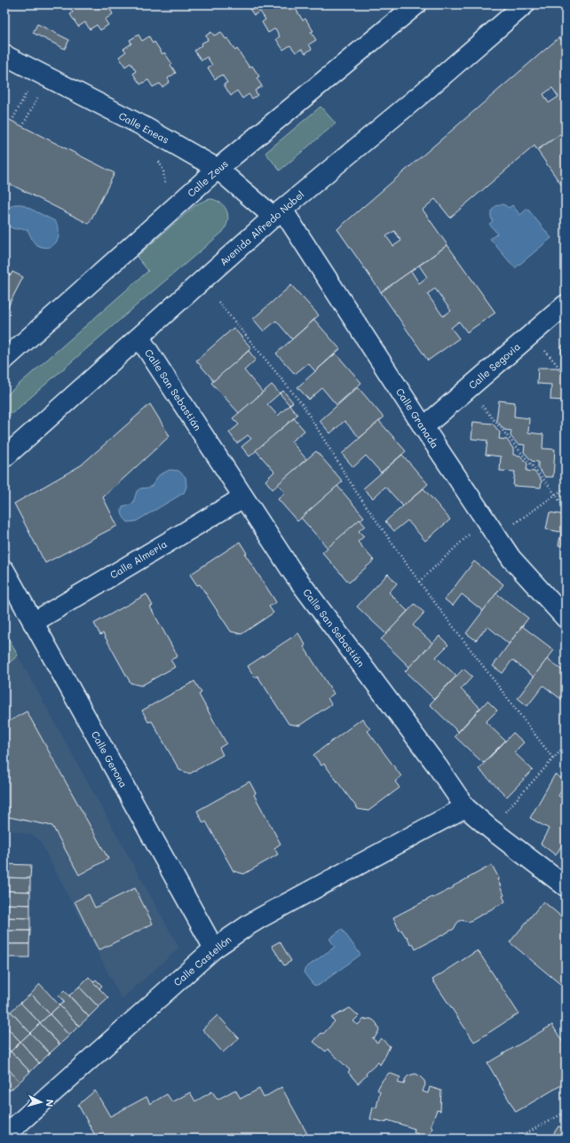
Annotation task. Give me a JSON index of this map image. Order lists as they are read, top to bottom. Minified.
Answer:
{"streets":{"street":["Calle Eneas","Calle Zeus","Avenida Alfredo Nobel","Calle Segovia","Calle San Sebastián","Calle Granada","Calle Almería","Calle Gerona","Calle Castellón"]},"crossings":[["Calle Eneas","Calle Zeus"],["Calle Eneas","Avenida Alfredo Nobel"],["Calle Eneas","Calle Granada"],["Avenida Alfredo Nobel","Calle San Sebastián"],["Avenida Alfredo Nobel","Calle Granada"],["Calle Segovia","Calle Granada"],["Calle San Sebastián","Calle Almería"],["Calle San Sebastián","Calle Castellón"],["Calle Almería","Calle Gerona"],["Calle Gerona","Calle Castellón"]],"north":"right"}
